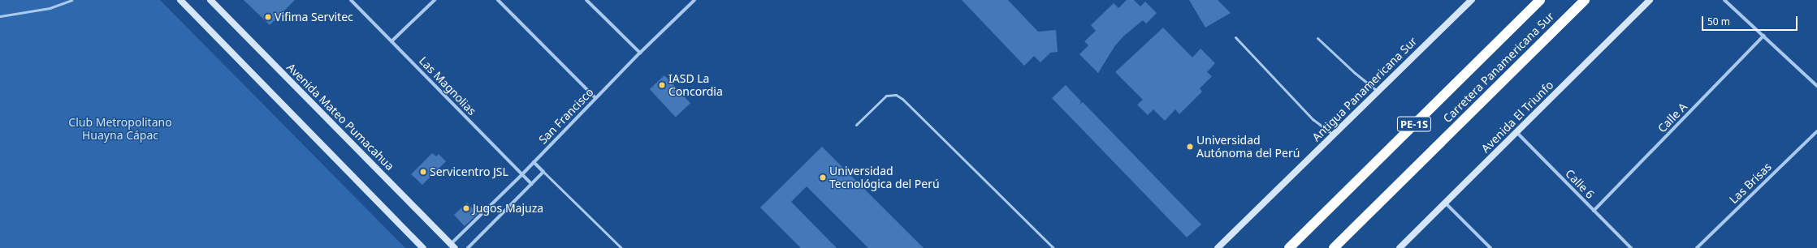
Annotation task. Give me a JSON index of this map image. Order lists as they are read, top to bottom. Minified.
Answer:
{"streets":{"highway":["Carretera Panamericana Sur","PE-1S"],"main road":["Antigua Panamericana Sur","Avenida Mateo Pumacahua","Avenida El Triunfo"],"street":["Las Magnolias","San Francisco","Calle A","Las Brisas","Calle 6"]},"crossings":[["Las Magnolias","San Francisco"],["San Francisco","Avenida Mateo Pumacahua"],["Avenida El Triunfo","Calle 6"],["Calle A","Calle 6"]],"parks":["Club Metropolitano Huayna Cápac"],"places":["Vifima Servitec","IASD La Concordia","Universidad Autónoma del Perú","Servicentro JSL","Universidad Tecnológica del Perú","Jugos Majuza"],"scale_bar":"50 m"}
